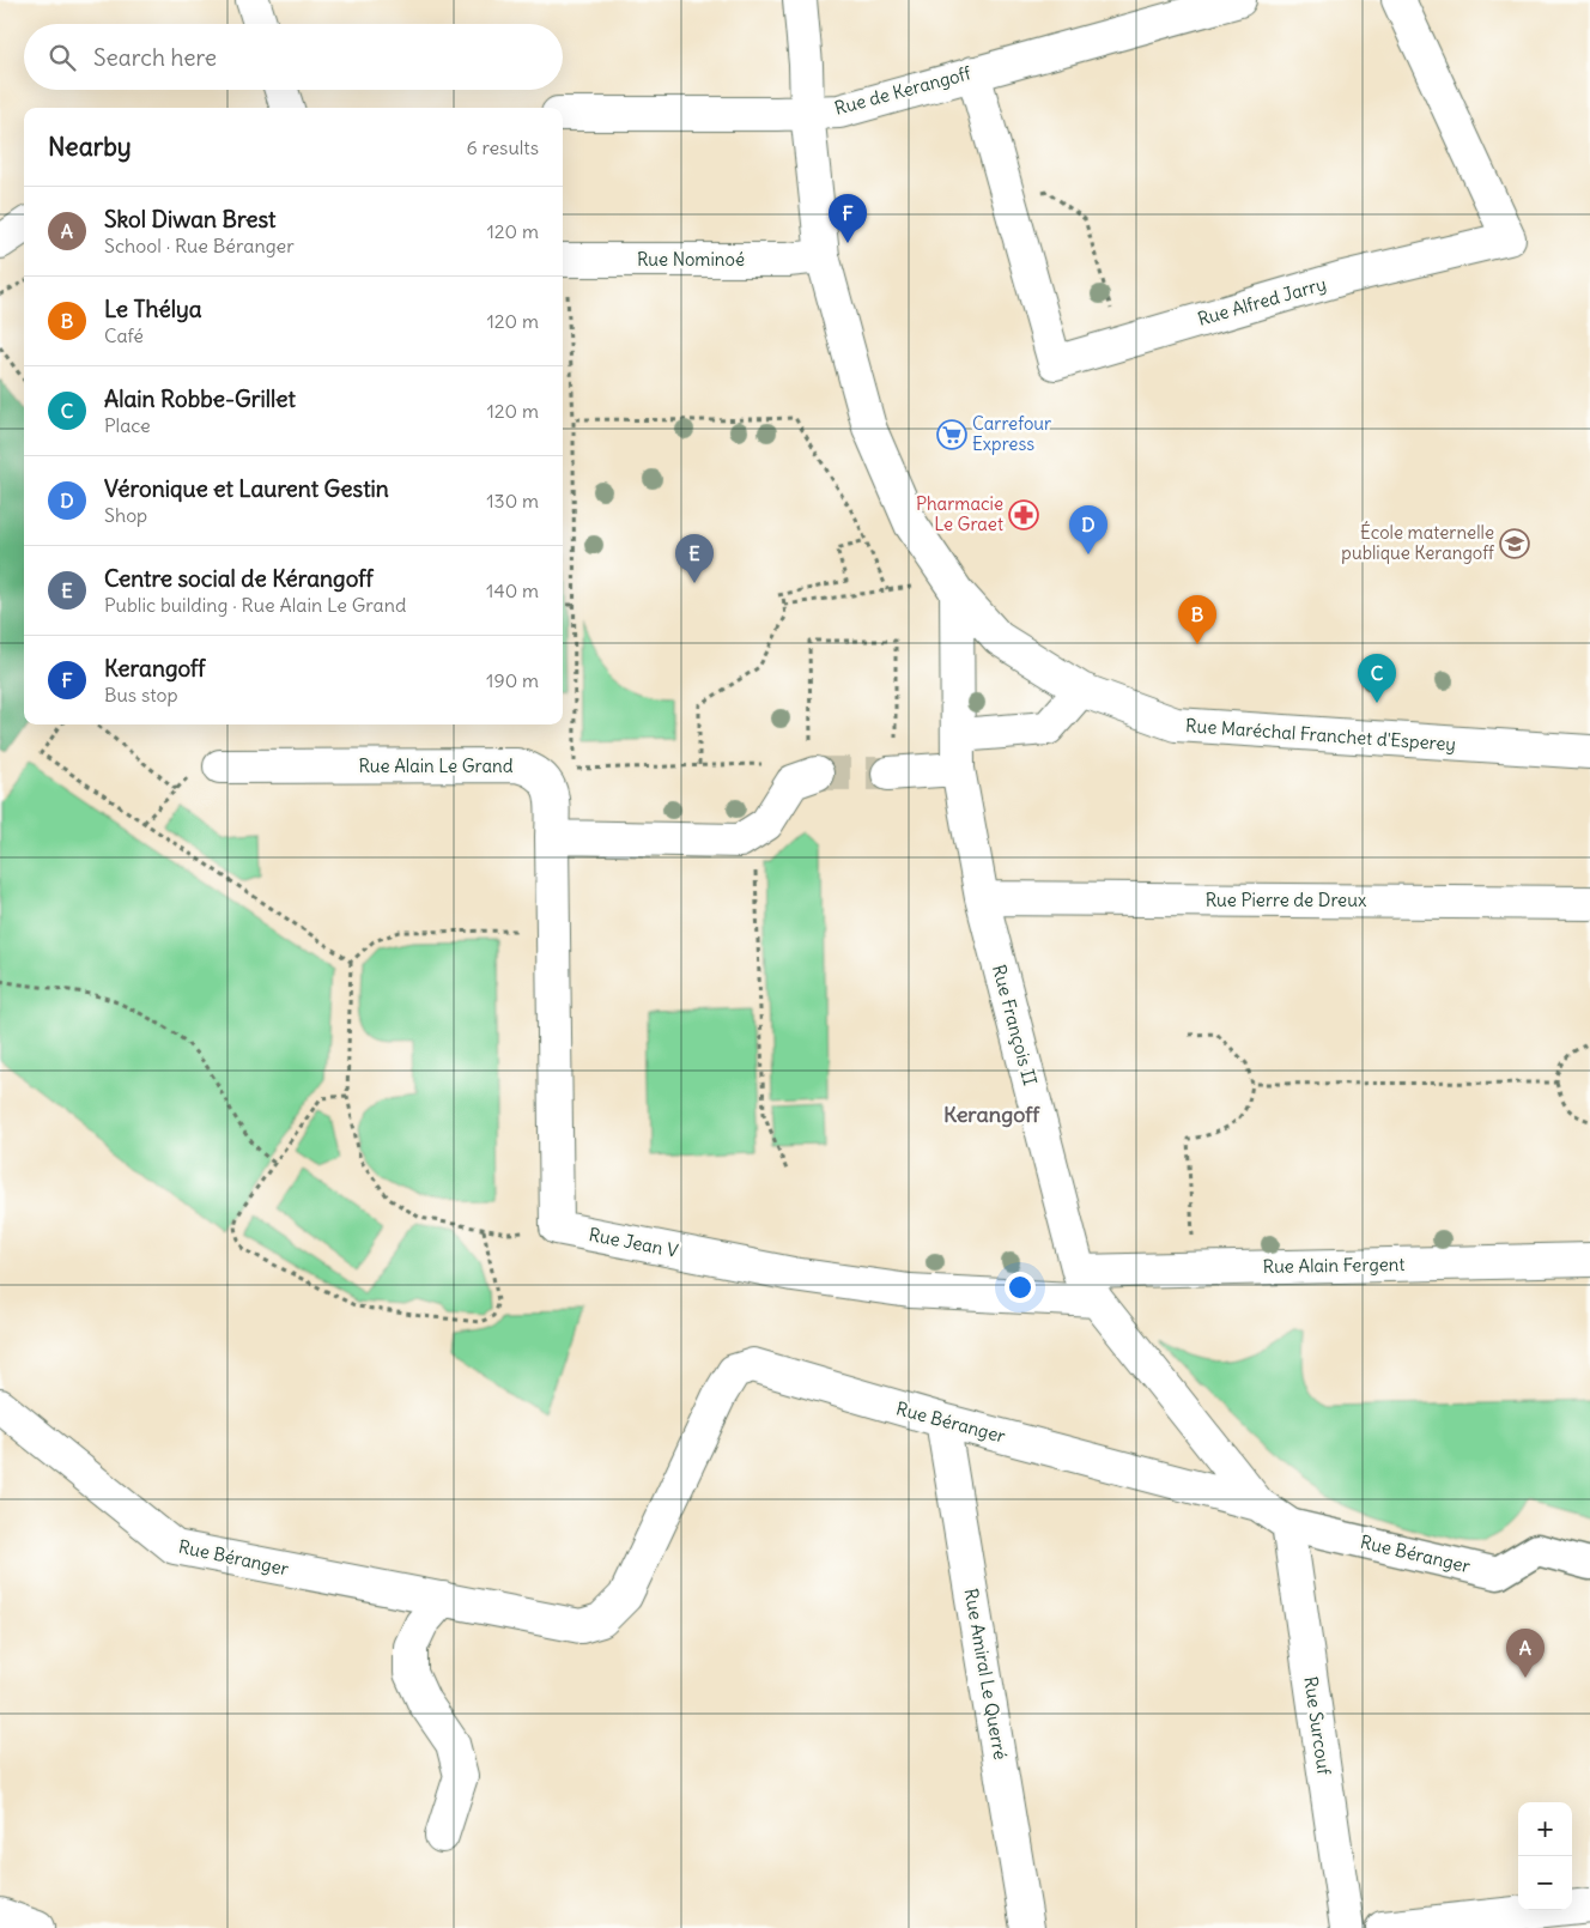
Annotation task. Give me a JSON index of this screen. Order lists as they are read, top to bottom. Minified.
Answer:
{"streets":{"street":["Rue de Kerangoff","Rue Nominoé","Rue Alfred Jarry","Rue Maréchal Franchet d'Esperey","Rue Alain Le Grand","Rue Pierre de Dreux","Rue François II","Rue Jean V","Rue Alain Fergent","Rue Béranger","Rue Amiral Le Querré","Rue Surcouf"]},"crossings":[["Rue de Kerangoff","Rue Alfred Jarry"],["Rue de Kerangoff","Rue Maréchal Franchet d'Esperey"],["Rue Nominoé","Rue Maréchal Franchet d'Esperey"],["Rue Maréchal Franchet d'Esperey","Rue François II"],["Rue Pierre de Dreux","Rue François II"],["Rue François II","Rue Jean V"],["Rue François II","Rue Alain Fergent"],["Rue François II","Rue Béranger"],["Rue Béranger","Rue Amiral Le Querré"],["Rue Béranger","Rue Surcouf"]],"districts":["Kerangoff"],"places":{"supermarket":["Carrefour Express"],"pharmacy":["Pharmacie Le Graet"],"school or university":["École maternelle publique Kerangoff"]},"page":{"search":"Search here","heading":["Nearby","6 results"],"list":[{"mark":"A","name":"Skol Diwan Brest","note":"School · Rue Béranger","value":"120 m"},{"mark":"B","name":"Le Thélya","note":"Café","value":"120 m"},{"mark":"C","name":"Alain Robbe-Grillet","note":"Place","value":"120 m"},{"mark":"D","name":"Véronique et Laurent Gestin","note":"Shop","value":"130 m"},{"mark":"E","name":"Centre social de Kérangoff","note":"Public building · Rue Alain Le Grand","value":"140 m"},{"mark":"F","name":"Kerangoff","note":"Bus stop","value":"190 m"}],"pins":["F","D","E","B","C","A"],"map_buttons":["+","−"]}}
